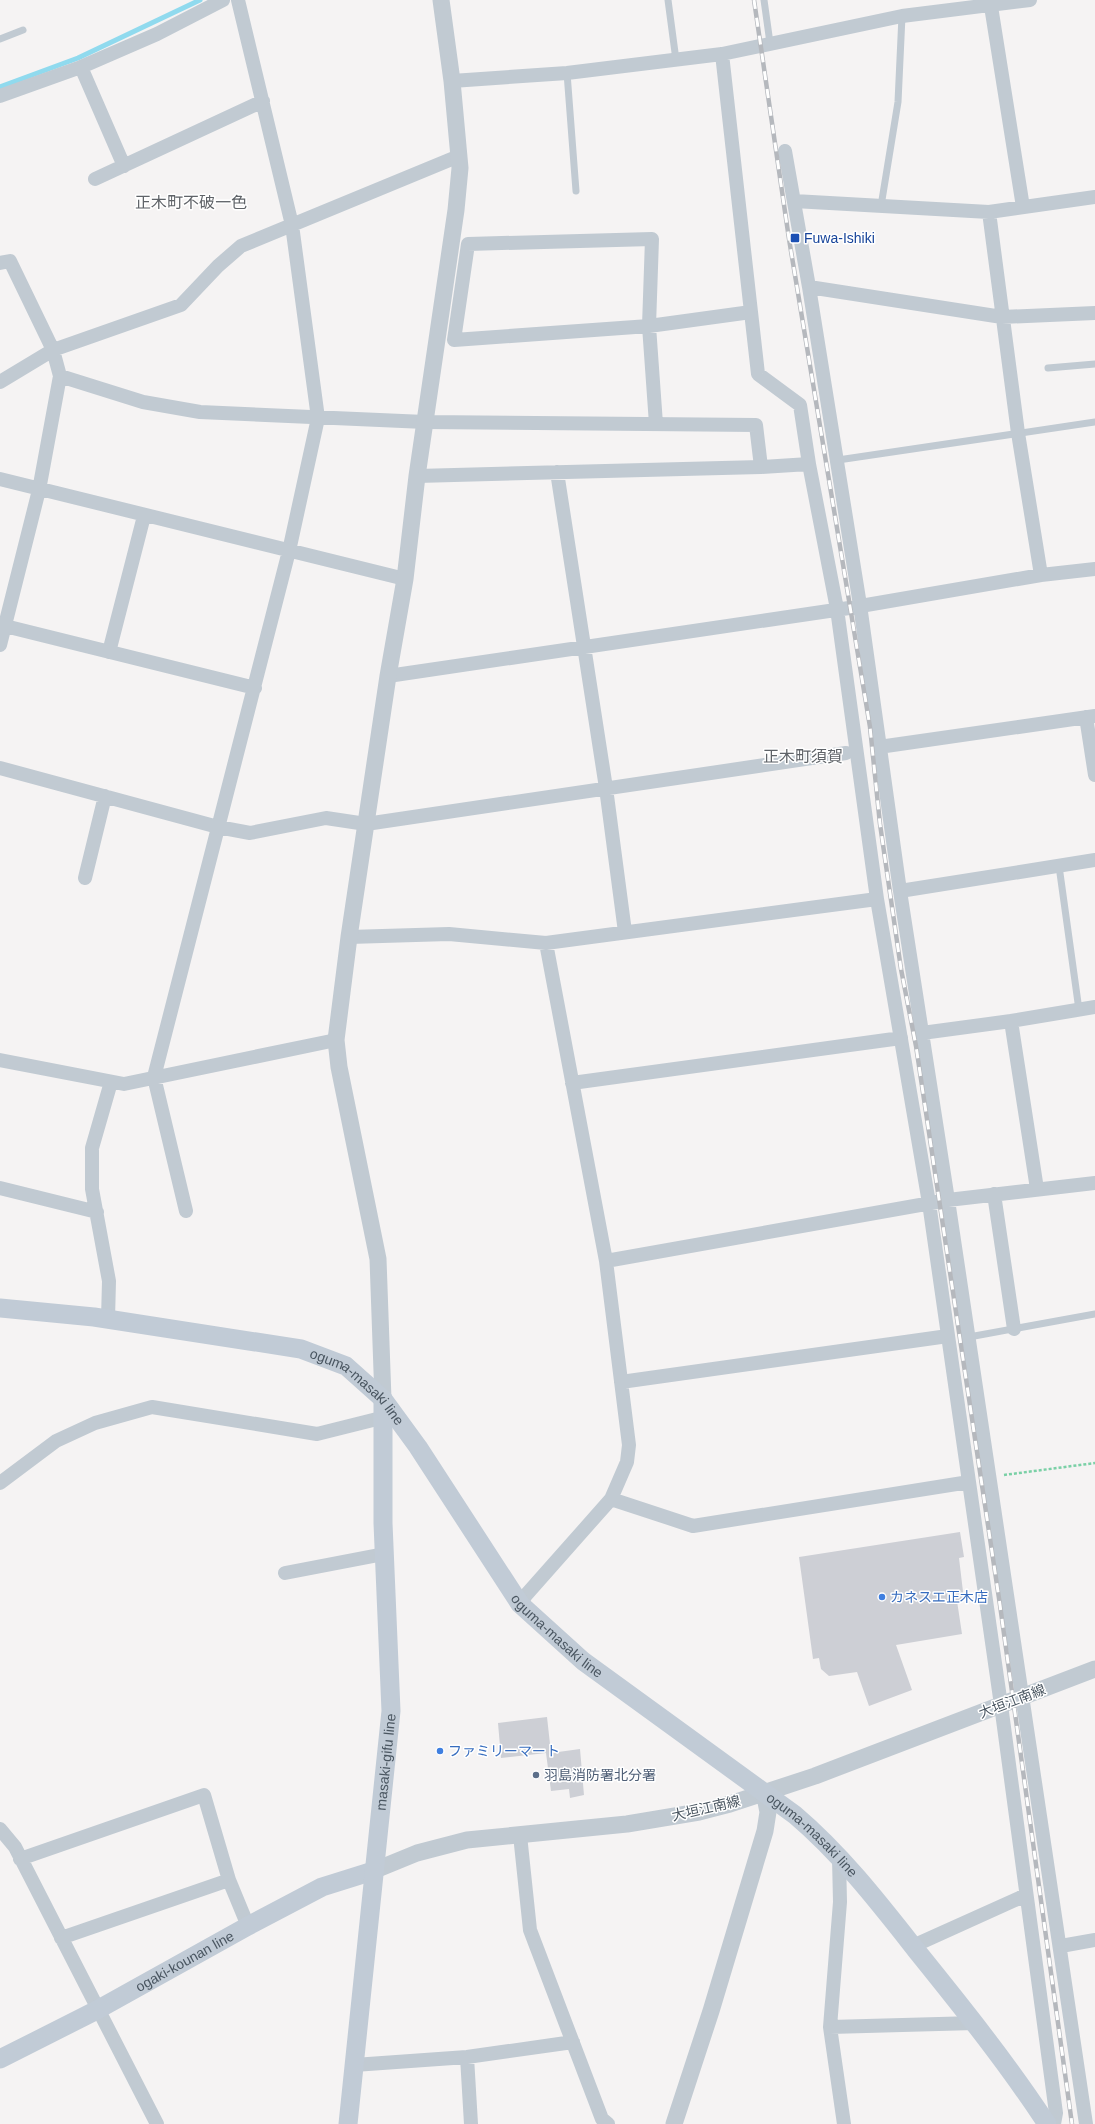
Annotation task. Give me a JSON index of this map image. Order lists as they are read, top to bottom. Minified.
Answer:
{"streets":{"main road":["oguma-masaki line","masaki-gifu line","ogaki-kounan line"],"street":["大垣江南線"]},"crossings":[["oguma-masaki line","大垣江南線"],["oguma-masaki line","masaki-gifu line"],["大垣江南線","masaki-gifu line"],["大垣江南線","ogaki-kounan line"],["masaki-gifu line","ogaki-kounan line"]],"districts":["正木町不破一色","正木町須賀"],"places":{"transit":["Fuwa-Ishiki"],"other":["カネスエ正木店","ファミリーマート","羽島消防署北分署"]}}
